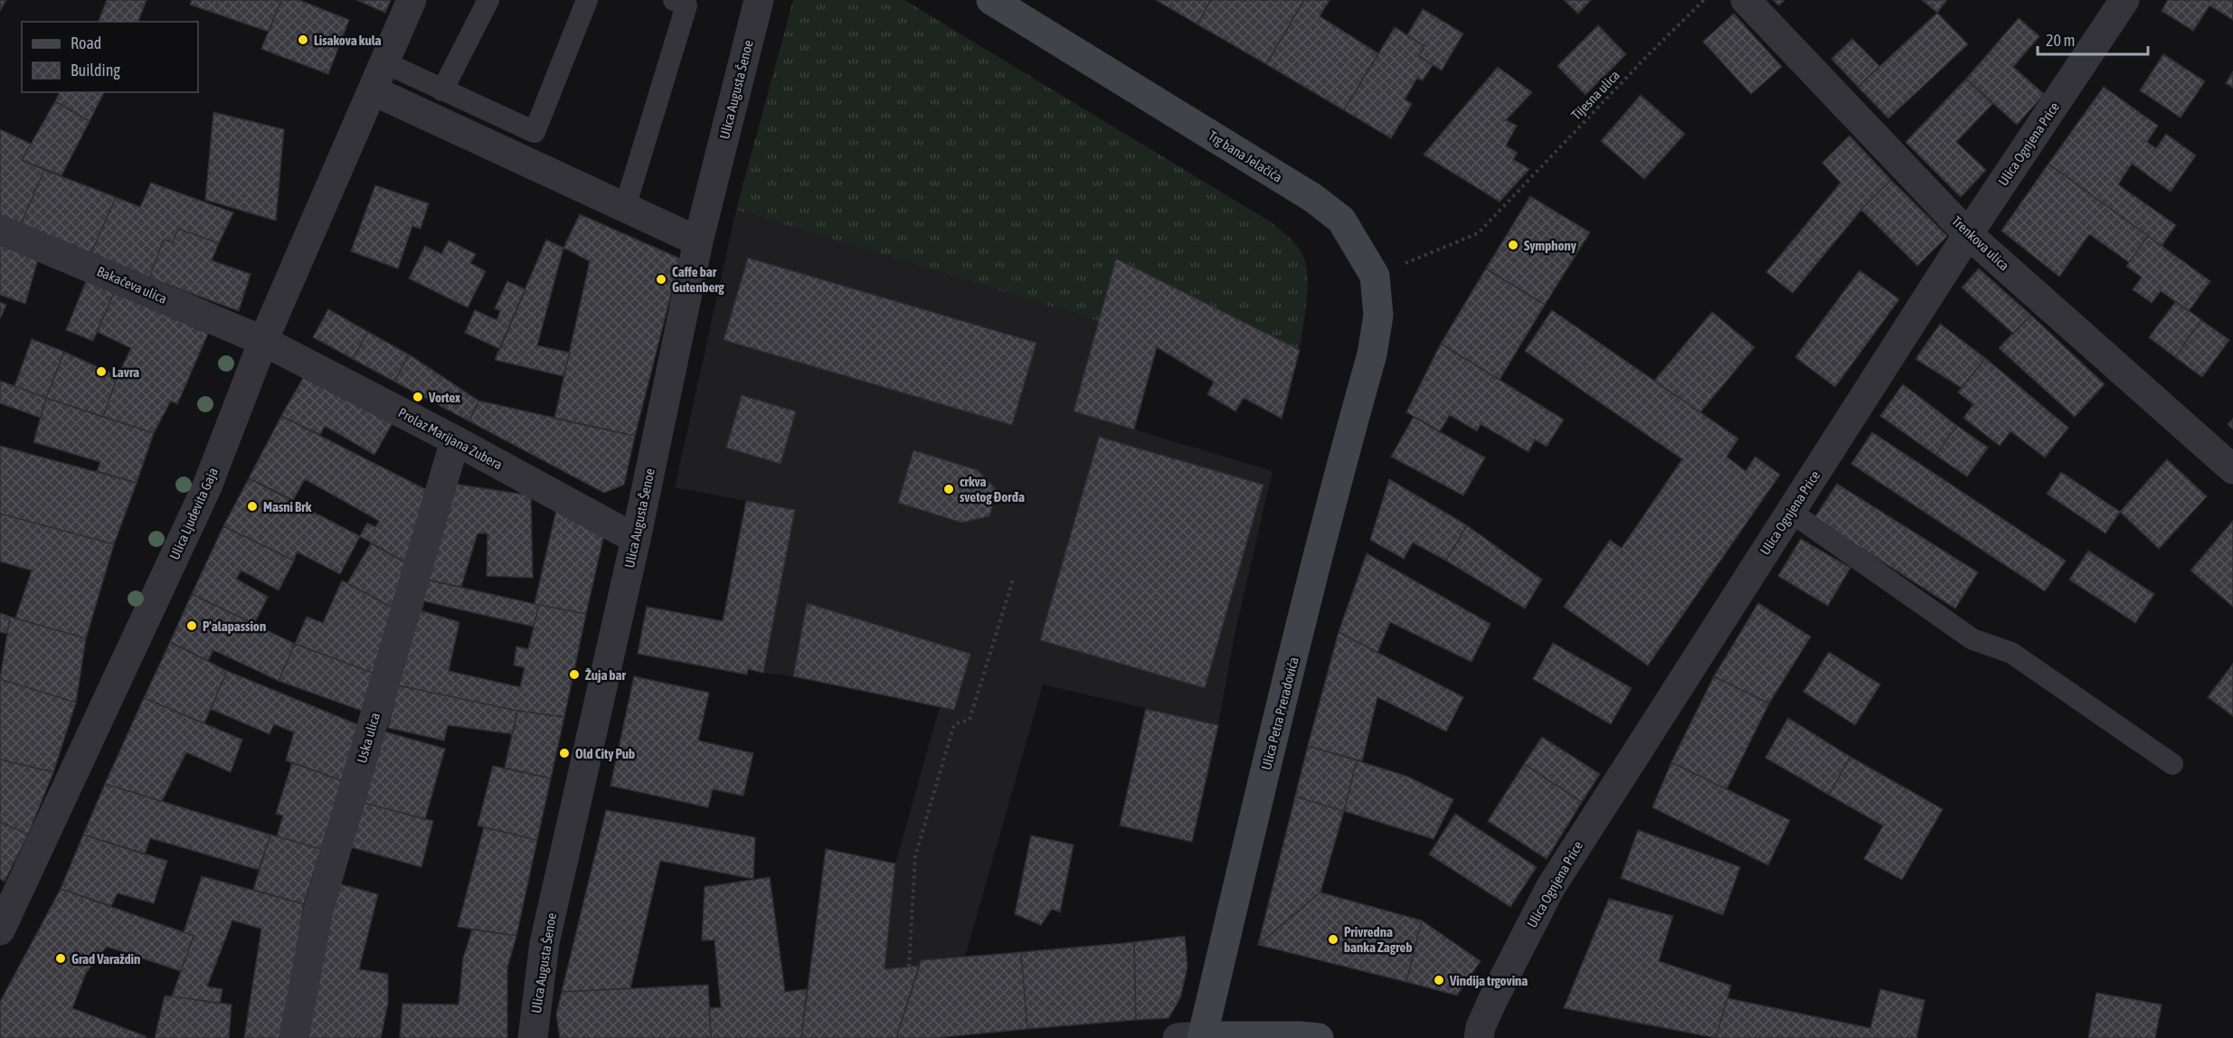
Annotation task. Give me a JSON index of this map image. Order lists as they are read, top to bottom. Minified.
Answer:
{"streets":{"main road":["Trg bana Jelačića","Ulica Petra Preradovića"],"street":["Ulica Augusta Šenoe","Ulica Ognjena Price","Trenkova ulica","Bakačeva ulica","Prolaz Marijana Zubera","Ulica Ljudevita Gaja","Uska ulica"],"path":["Tijesna ulica"]},"crossings":[["Ulica Augusta Šenoe","Prolaz Marijana Zubera"],["Tijesna ulica","Trg bana Jelačića"],["Ulica Ognjena Price","Trenkova ulica"],["Trg bana Jelačića","Ulica Petra Preradovića"],["Bakačeva ulica","Prolaz Marijana Zubera"],["Bakačeva ulica","Ulica Ljudevita Gaja"],["Prolaz Marijana Zubera","Ulica Ljudevita Gaja"],["Prolaz Marijana Zubera","Uska ulica"]],"places":["Lisakova kula","Symphony","Caffe bar Gutenberg","Lavra","Vortex","crkva svetog Đorđa","Masni Brk","P'alapassion","Žuja bar","Old City Pub","Privredna banka Zagreb","Grad Varaždin","Vindija trgovina"],"legend":["Road","Building"],"scale_bar":"20 m"}
